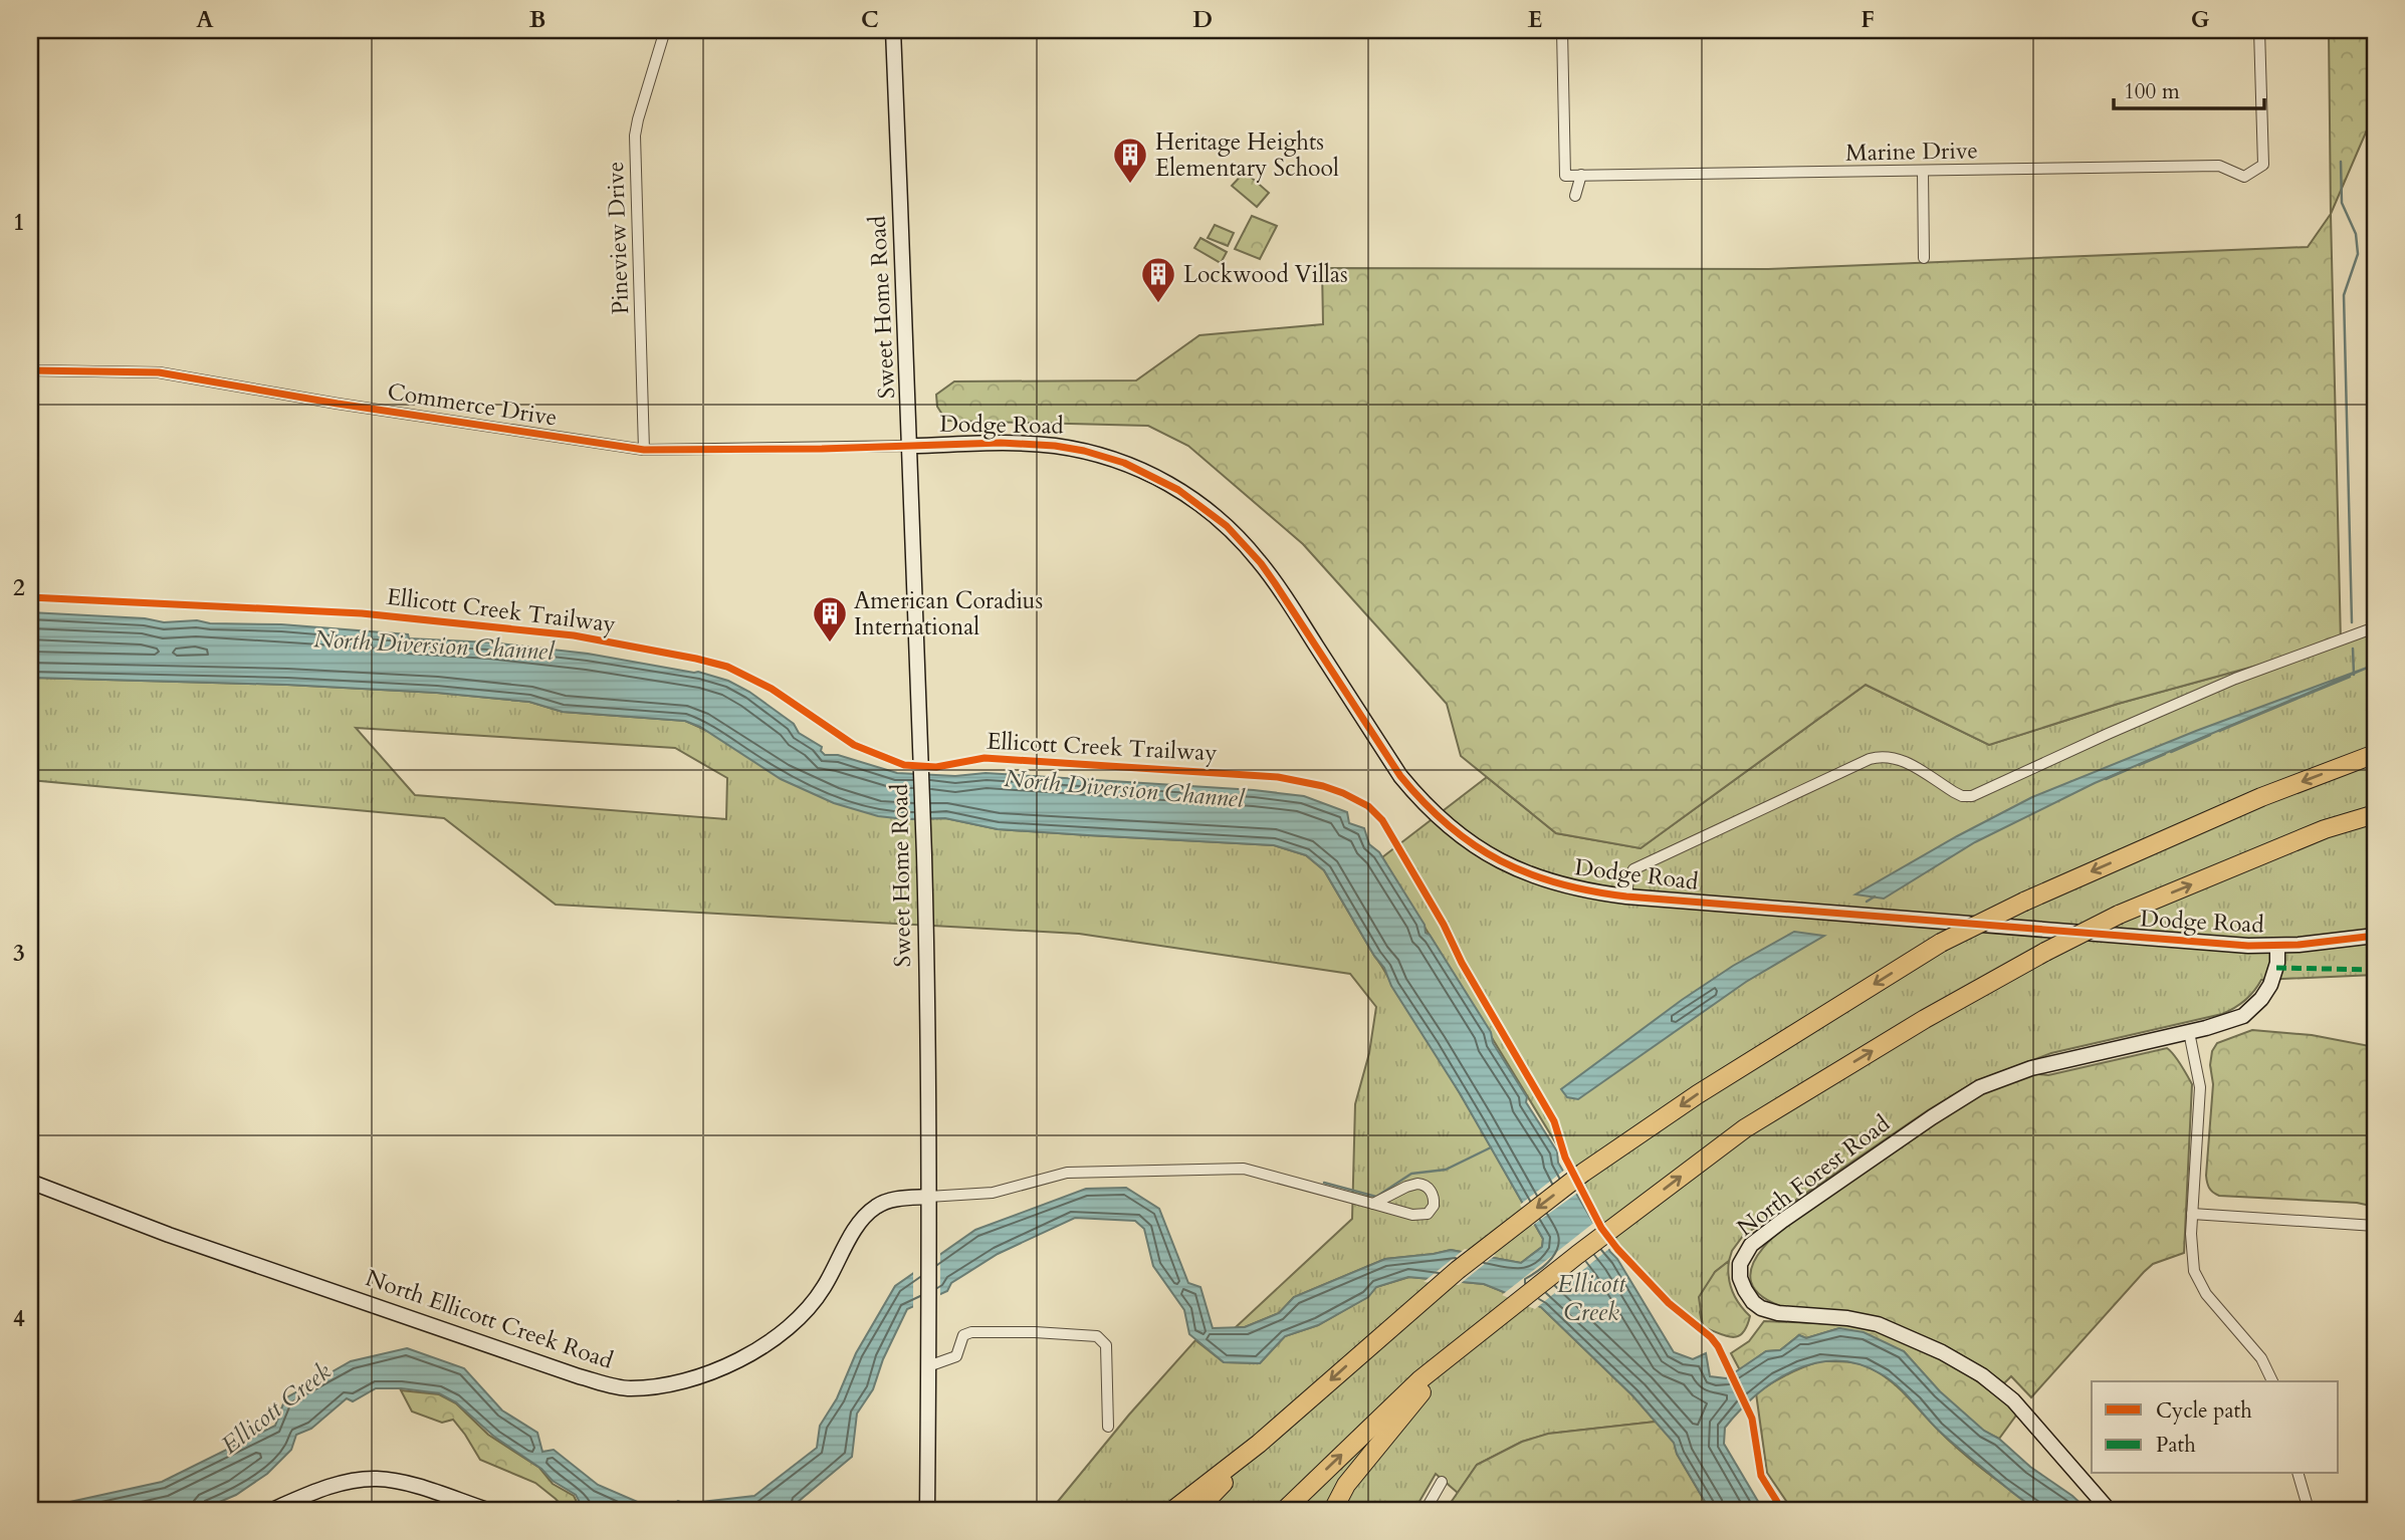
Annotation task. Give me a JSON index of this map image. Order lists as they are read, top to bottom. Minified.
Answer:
{"streets":{"street":["Marine Drive","Pineview Drive","Sweet Home Road","Commerce Drive","Dodge Road","North Forest Road","North Ellicott Creek Road"],"cycle path":["Ellicott Creek Trailway"]},"crossings":[["Pineview Drive","Commerce Drive"],["Sweet Home Road","Commerce Drive"],["Sweet Home Road","Dodge Road"],["Sweet Home Road","North Ellicott Creek Road"],["Commerce Drive","Dodge Road"],["Dodge Road","North Forest Road"]],"water":["North Diversion Channel","Ellicott Creek"],"places":{"building":["Heritage Heights Elementary School","Lockwood Villas","American Coradius International"]},"legend":["Cycle path","Path"],"scale_bar":"100 m","grid":{"columns":["A","B","C","D","E","F","G"],"rows":["1","2","3","4"]}}
